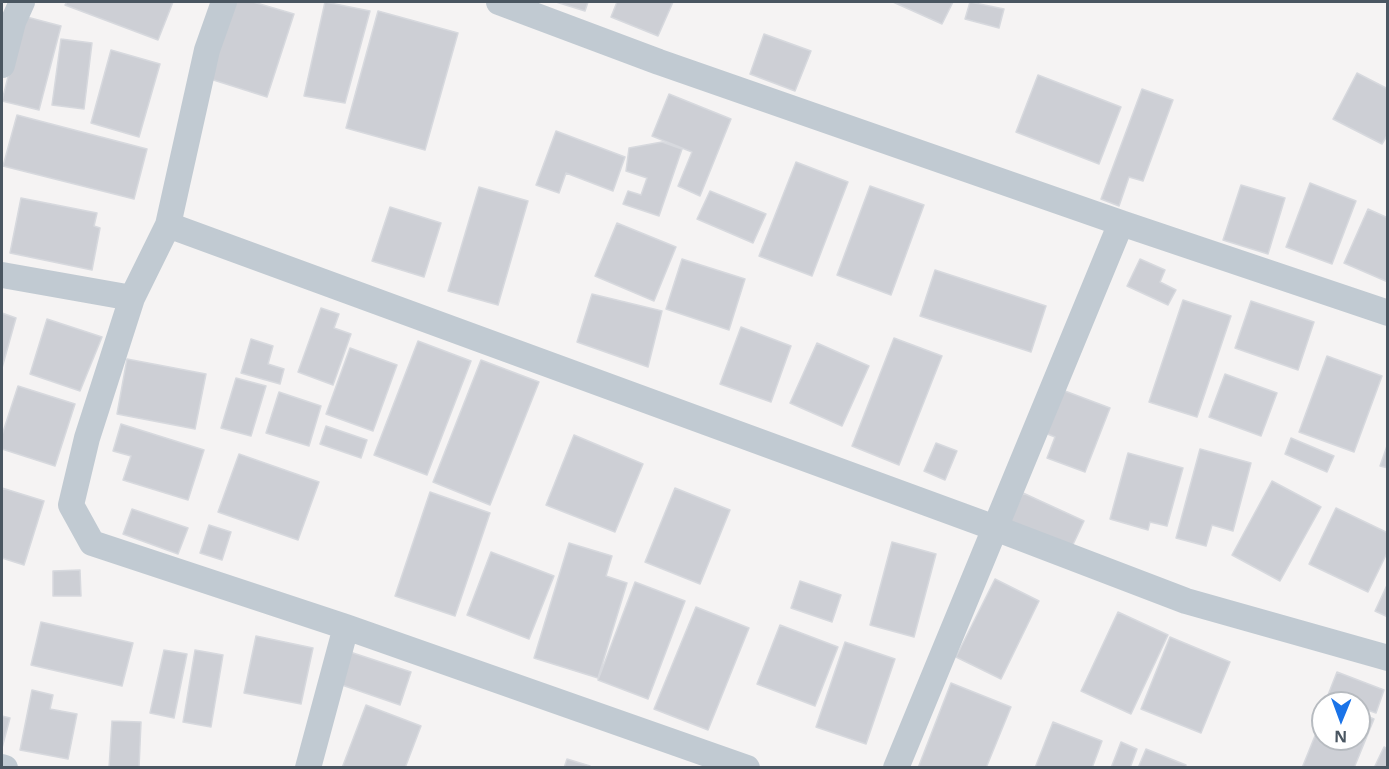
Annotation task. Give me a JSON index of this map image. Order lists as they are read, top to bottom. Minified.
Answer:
{"north":"bottom"}
